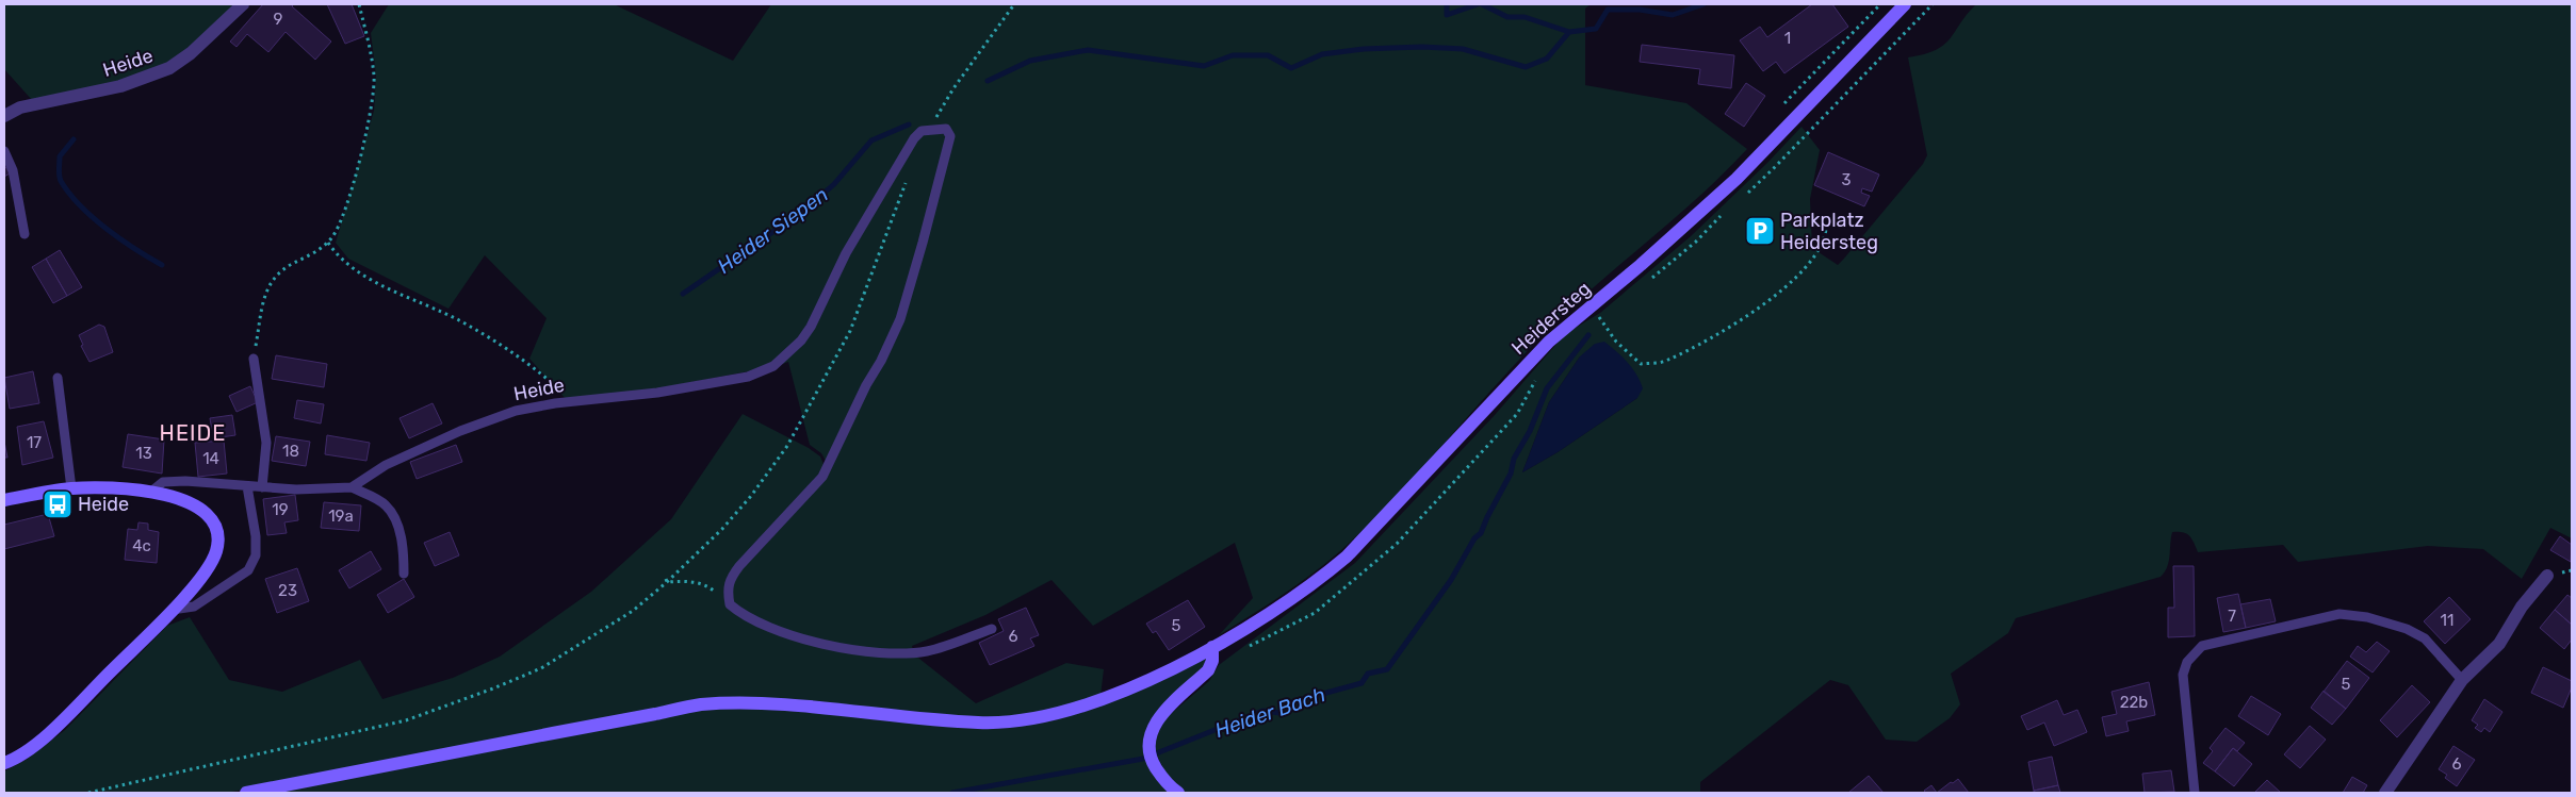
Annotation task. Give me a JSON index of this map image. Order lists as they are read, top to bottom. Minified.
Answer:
{"streets":{"main road":["Heidersteg"],"street":["Heide"]},"districts":["HEIDE"],"water":["Heider Siepen","Heider Bach"],"places":{"parking":["Parkplatz Heidersteg"],"bus stop":["Heide"]},"house_numbers":["9","1","3","17","18","13","14","19","19a","4c","23","7","11","5","6","5","22b","6"]}
